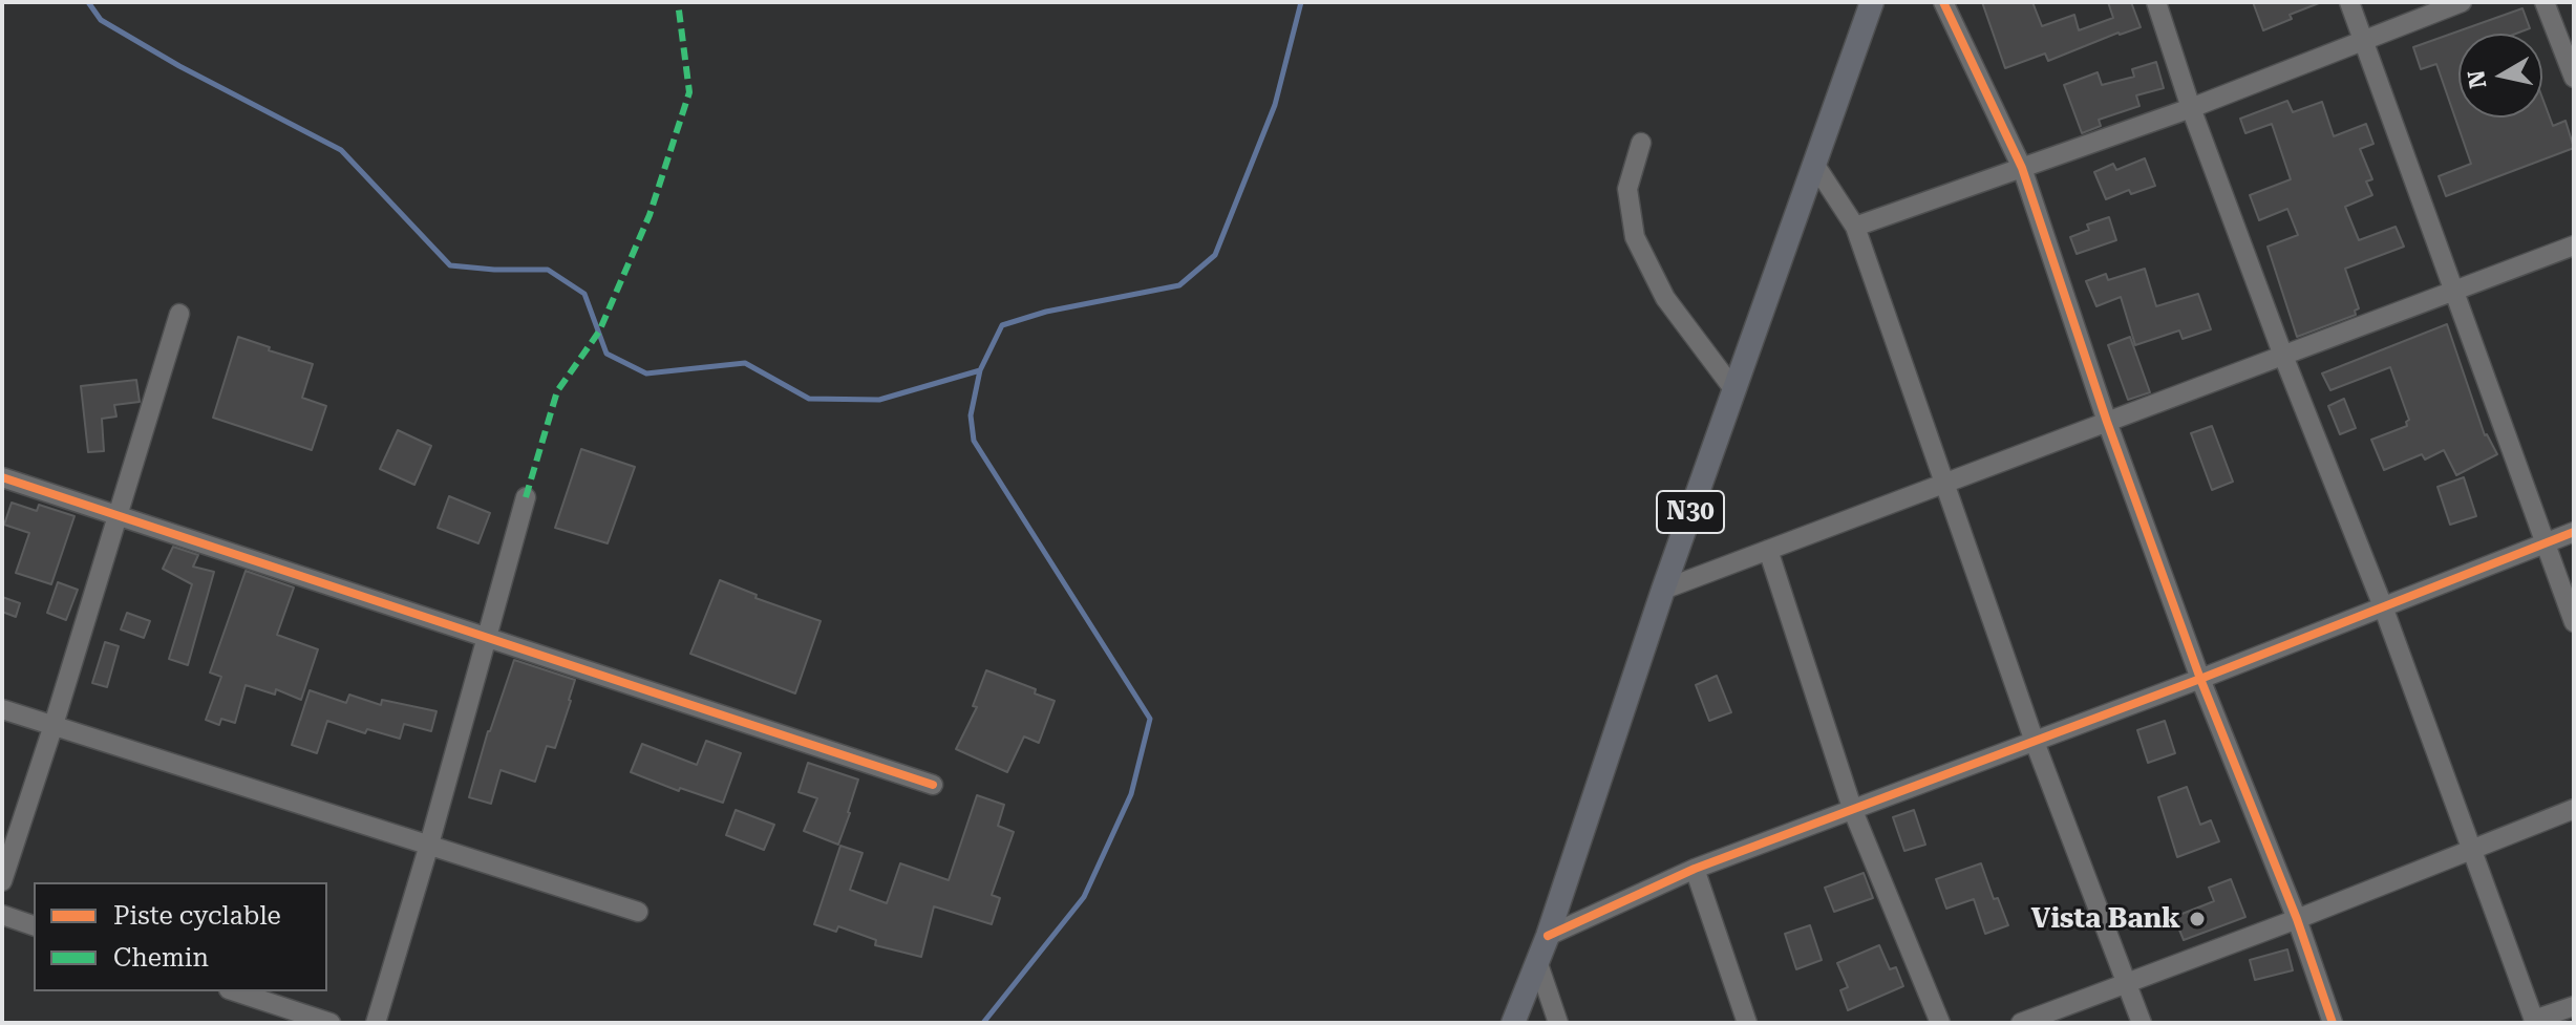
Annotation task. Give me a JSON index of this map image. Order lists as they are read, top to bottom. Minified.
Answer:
{"streets":{"main road":["N30"]},"places":["Vista Bank"],"legend":["Piste cyclable","Chemin"],"north":"left"}
